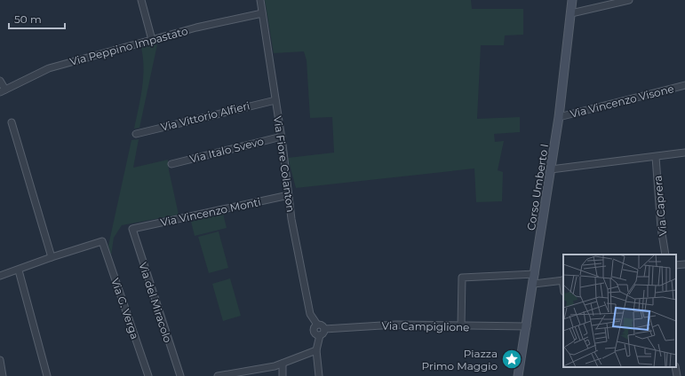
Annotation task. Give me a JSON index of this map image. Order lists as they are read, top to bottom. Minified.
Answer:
{"streets":{"main road":["Corso Umberto I"],"street":["Via Peppino Impastato","Via Vincenzo Visone","Via Vittorio Alfieri","Via Italo Svevo","Via Fiore Colanton","Via Caprera","Via Vincenzo Monti","Via del Miracolo","Via G. Verga","Via Campiglione"]},"crossings":[["Via Peppino Impastato","Via Fiore Colanton"],["Via Vincenzo Visone","Corso Umberto I"],["Via Vittorio Alfieri","Via Fiore Colanton"],["Via Italo Svevo","Via Fiore Colanton"],["Via Fiore Colanton","Via Vincenzo Monti"],["Via Fiore Colanton","Via Campiglione"],["Corso Umberto I","Via Campiglione"],["Via Vincenzo Monti","Via del Miracolo"]],"places":{"place":["Piazza Primo Maggio"]},"scale_bar":"50 m"}
